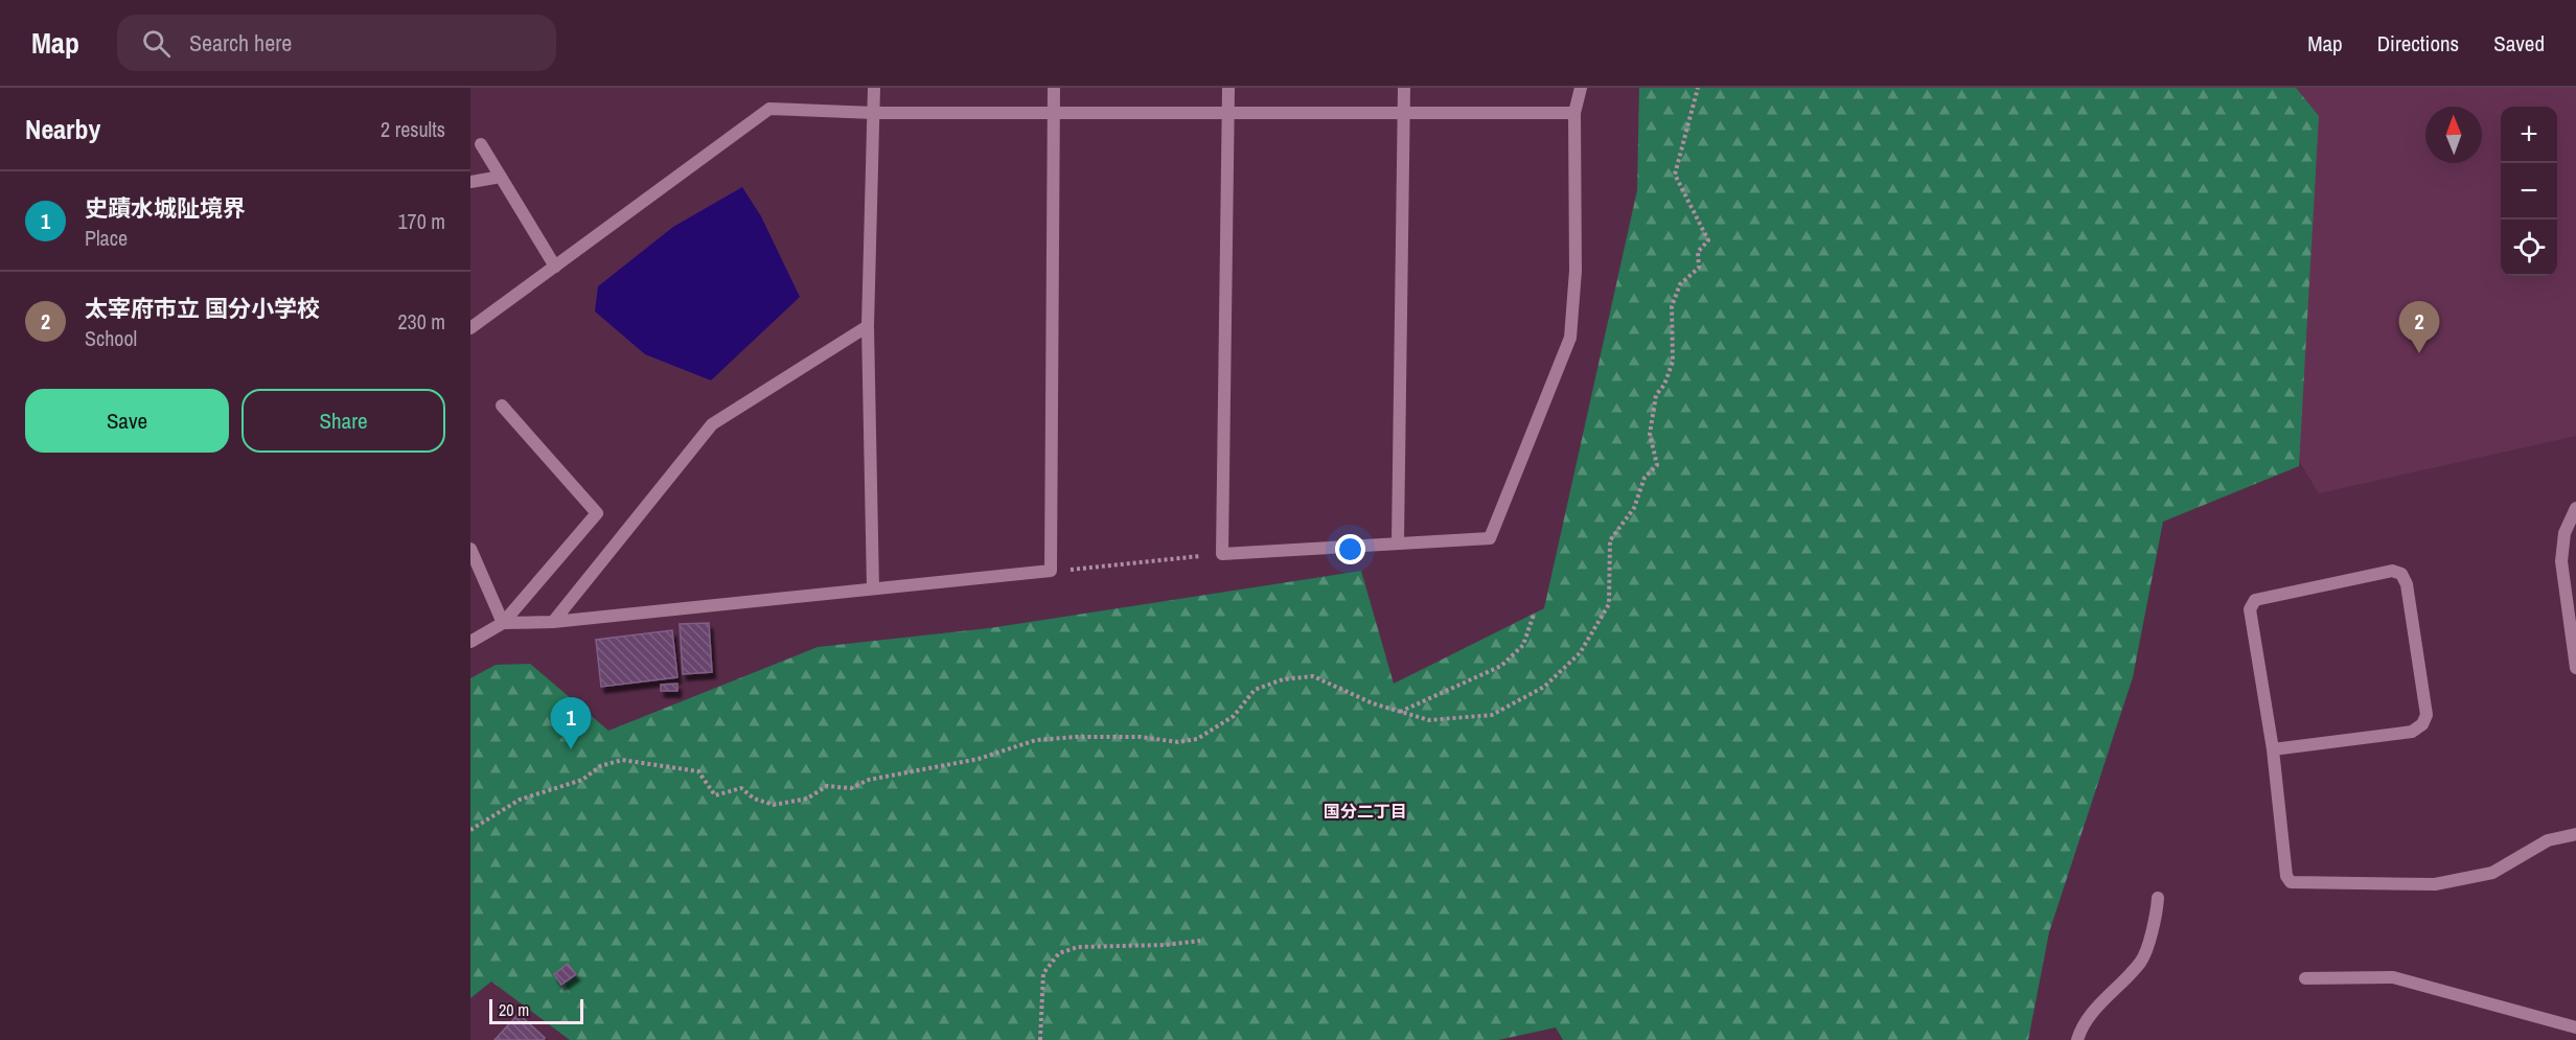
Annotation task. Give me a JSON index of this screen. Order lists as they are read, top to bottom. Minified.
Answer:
{"districts":["国分二丁目"],"scale_bar":"20 m","north":"top","page":{"header":"Map","search":"Search here","nav":["Map","Directions","Saved"],"heading":["Nearby","2 results"],"map_buttons":["+","−"],"list":[{"mark":"1","name":"史蹟水城阯境界","note":"Place","value":"170 m"},{"mark":"2","name":"太宰府市立 国分小学校","note":"School","value":"230 m"}],"pins":["2","1"],"buttons":["Save","Share"],"scale":"20 m"}}
